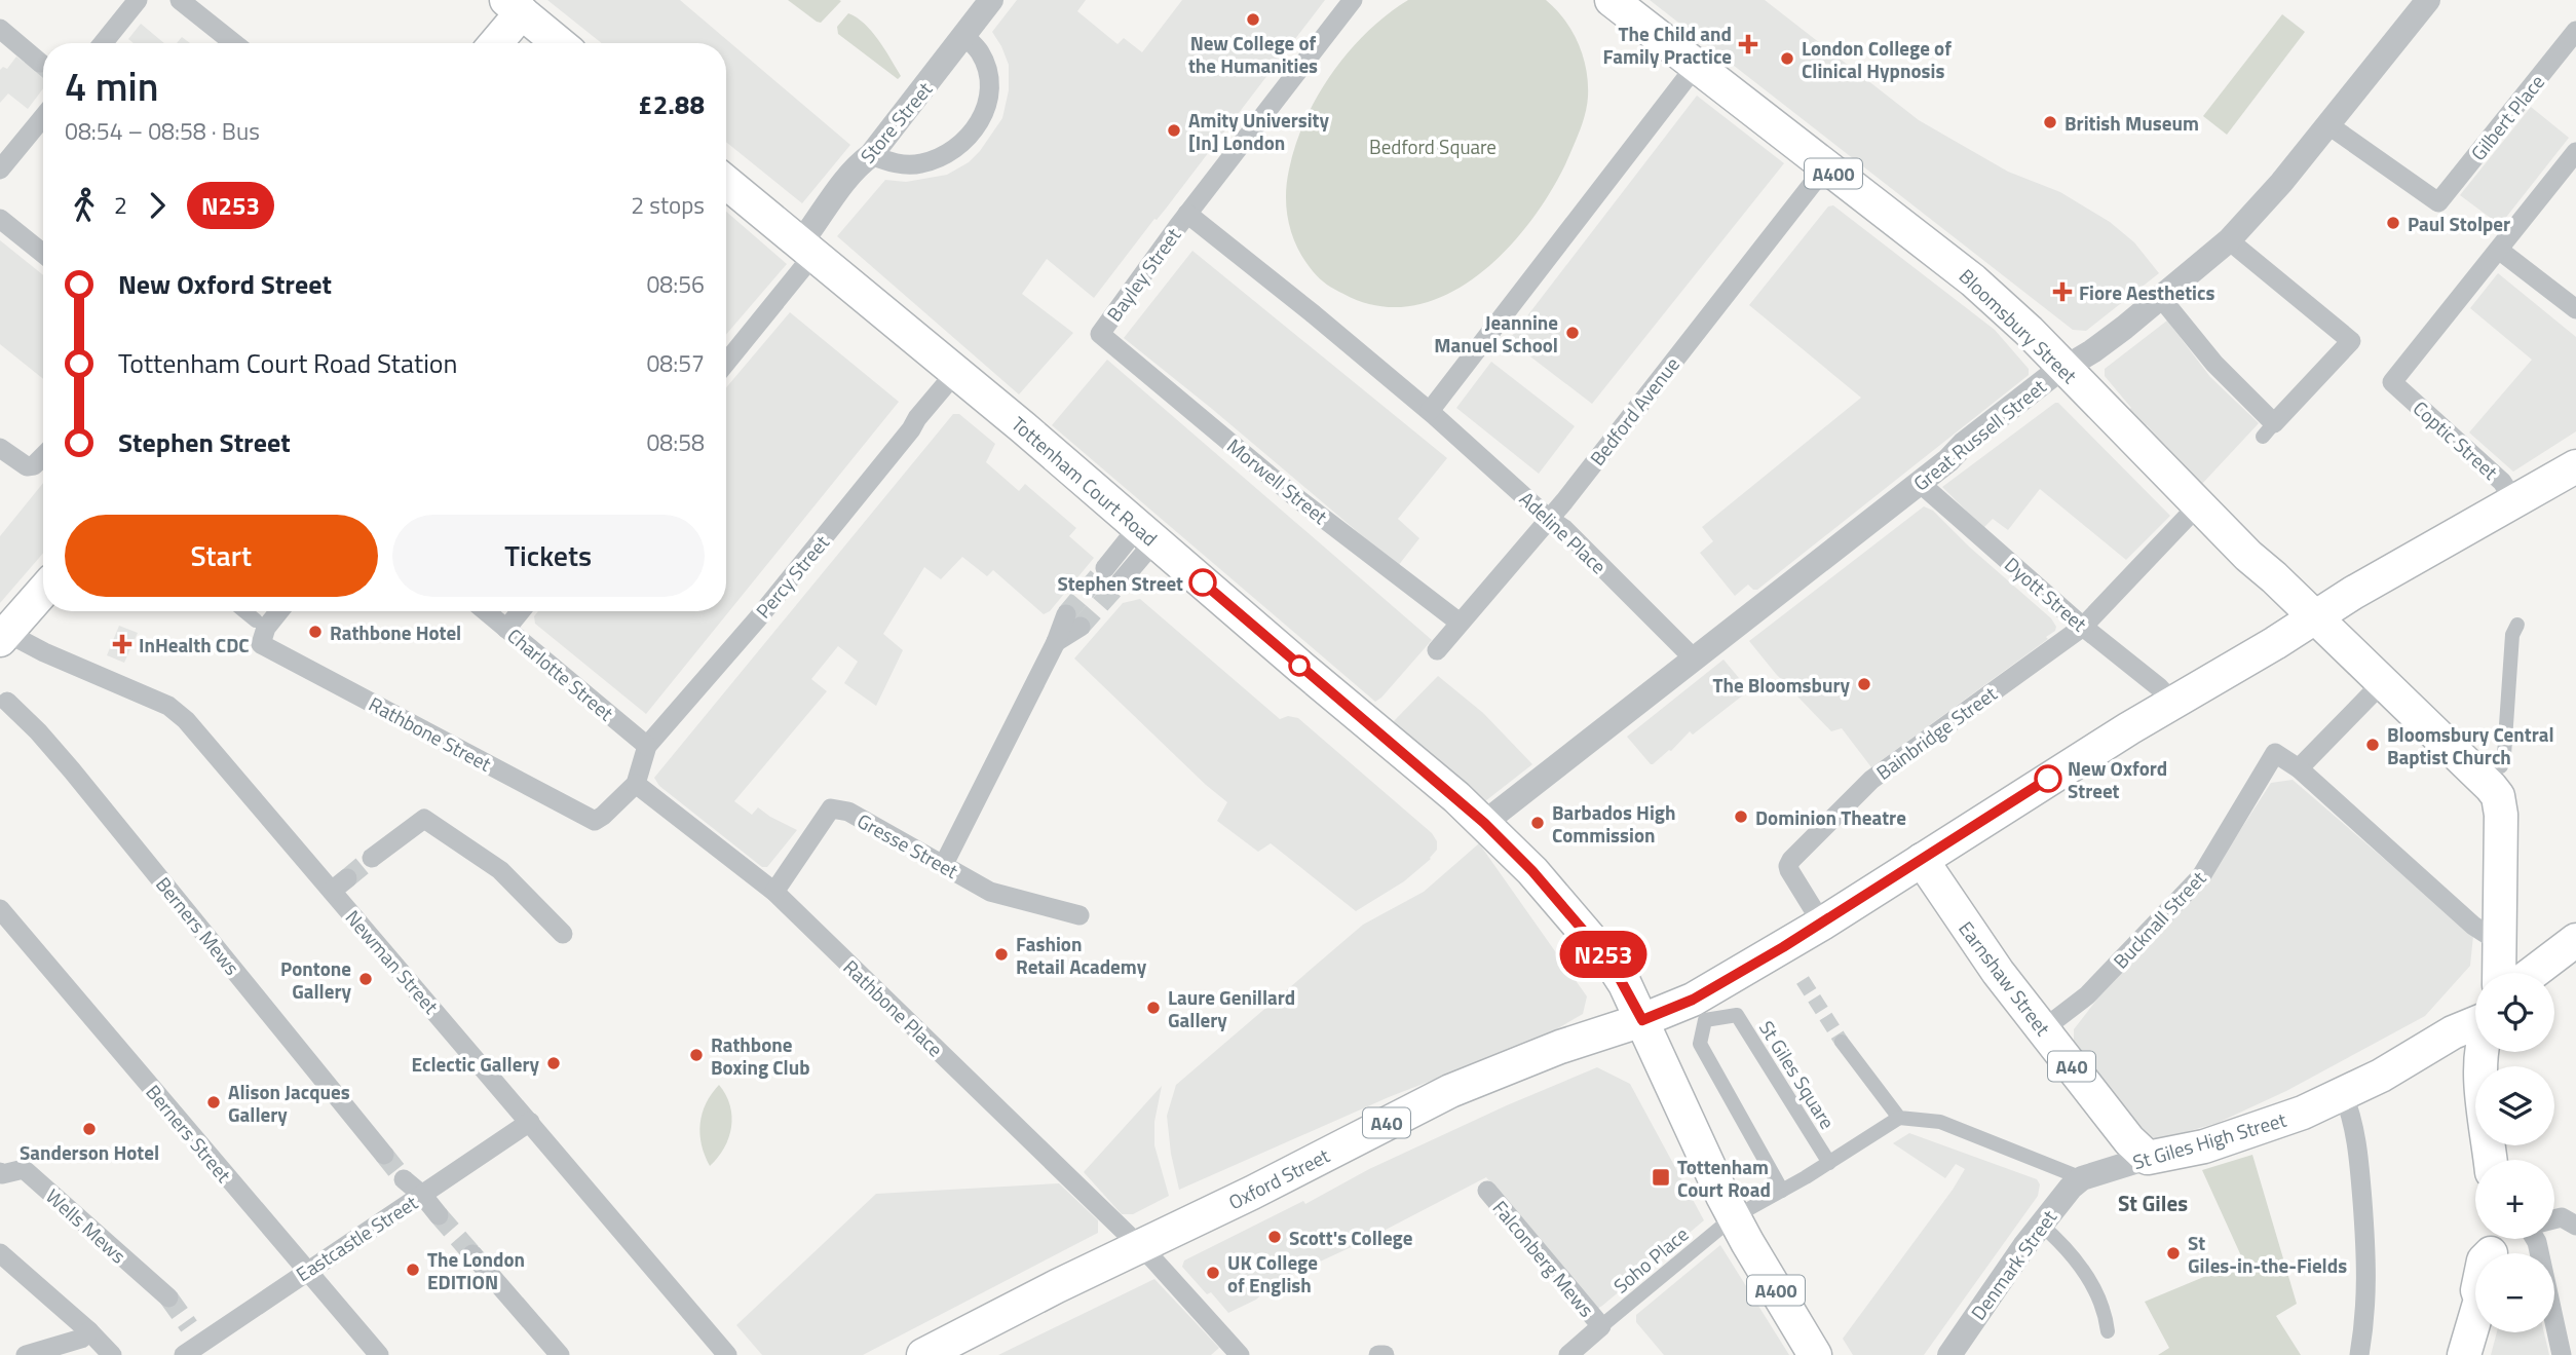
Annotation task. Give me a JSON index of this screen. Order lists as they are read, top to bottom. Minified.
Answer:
{"streets":{"main road":["A400","Bloomsbury Street","Tottenham Court Road","Earnshaw Street","A40","St Giles High Street","Oxford Street"],"street":["Gilbert Place","Store Street","Bayley Street","Bedford Avenue","Great Russell Street","Coptic Street","Morwell Street","Adeline Place","Percy Street","Dyott Street","Charlotte Street","Bainbridge Street","Rathbone Street","Gresse Street","Bucknall Street","Berners Mews","Newman Street","Rathbone Place","St Giles Square","Berners Street","Wells Mews","Eastcastle Street","Falconberg Mews","Soho Place","Denmark Street"]},"crossings":[["Gilbert Place","Great Russell Street"],["Store Street","Tottenham Court Road"],["A400","Bloomsbury Street"],["A400","Tottenham Court Road"],["A400","A40"],["A400","Oxford Street"],["Bayley Street","Morwell Street"],["Bloomsbury Street","Bedford Avenue"],["Bloomsbury Street","Great Russell Street"],["Bloomsbury Street","Bainbridge Street"],["Bloomsbury Street","A40"],["Bedford Avenue","Morwell Street"],["Bedford Avenue","Adeline Place"],["Great Russell Street","Tottenham Court Road"],["Great Russell Street","Adeline Place"],["Great Russell Street","Dyott Street"],["Coptic Street","A40"],["Tottenham Court Road","Percy Street"],["Tottenham Court Road","A40"],["Tottenham Court Road","Oxford Street"],["Percy Street","Charlotte Street"],["Percy Street","Rathbone Street"],["Percy Street","Rathbone Place"],["Dyott Street","Bainbridge Street"],["Dyott Street","A40"],["Bainbridge Street","A40"],["Rathbone Street","Rathbone Place"],["Gresse Street","Rathbone Place"],["Bucknall Street","Earnshaw Street"],["Newman Street","Eastcastle Street"],["Earnshaw Street","A40"],["Earnshaw Street","St Giles High Street"],["Rathbone Place","Oxford Street"],["A40","Oxford Street"],["Berners Street","Eastcastle Street"],["St Giles High Street","Denmark Street"],["Falconberg Mews","Soho Place"]],"districts":["St Giles"],"parks":["Bedford Square"],"places":{"other":["New College of the Humanities","London College of Clinical Hypnosis","British Museum","Amity University [In] London","Paul Stolper","Jeannine Manuel School","Stephen Street","Rathbone Hotel","The Bloomsbury","Bloomsbury Central Baptist Church","New Oxford Street","Dominion Theatre","Barbados High Commission","Fashion Retail Academy","Pontone Gallery","Laure Genillard Gallery","Rathbone Boxing Club","Eclectic Gallery","Alison Jacques Gallery","Sanderson Hotel","Scott's College","St Giles-in-the-Fields","The London EDITION","UK College of English"],"health":["The Child and Family Practice","Fiore Aesthetics","InHealth CDC"],"transit":["Tottenham Court Road"]},"lines":["bus line N253"],"page":{"on_map":"N253","heading":["4 min","08:54 – 08:58 · Bus","£2.88"],"legs":["2","N253","2 stops"],"list":[{"name":"New Oxford Street","value":"08:56"},{"name":"Tottenham Court Road Station","value":"08:57"},{"name":"Stephen Street","value":"08:58"}],"buttons":["Start","Tickets"],"map_buttons":["+","−"]}}
